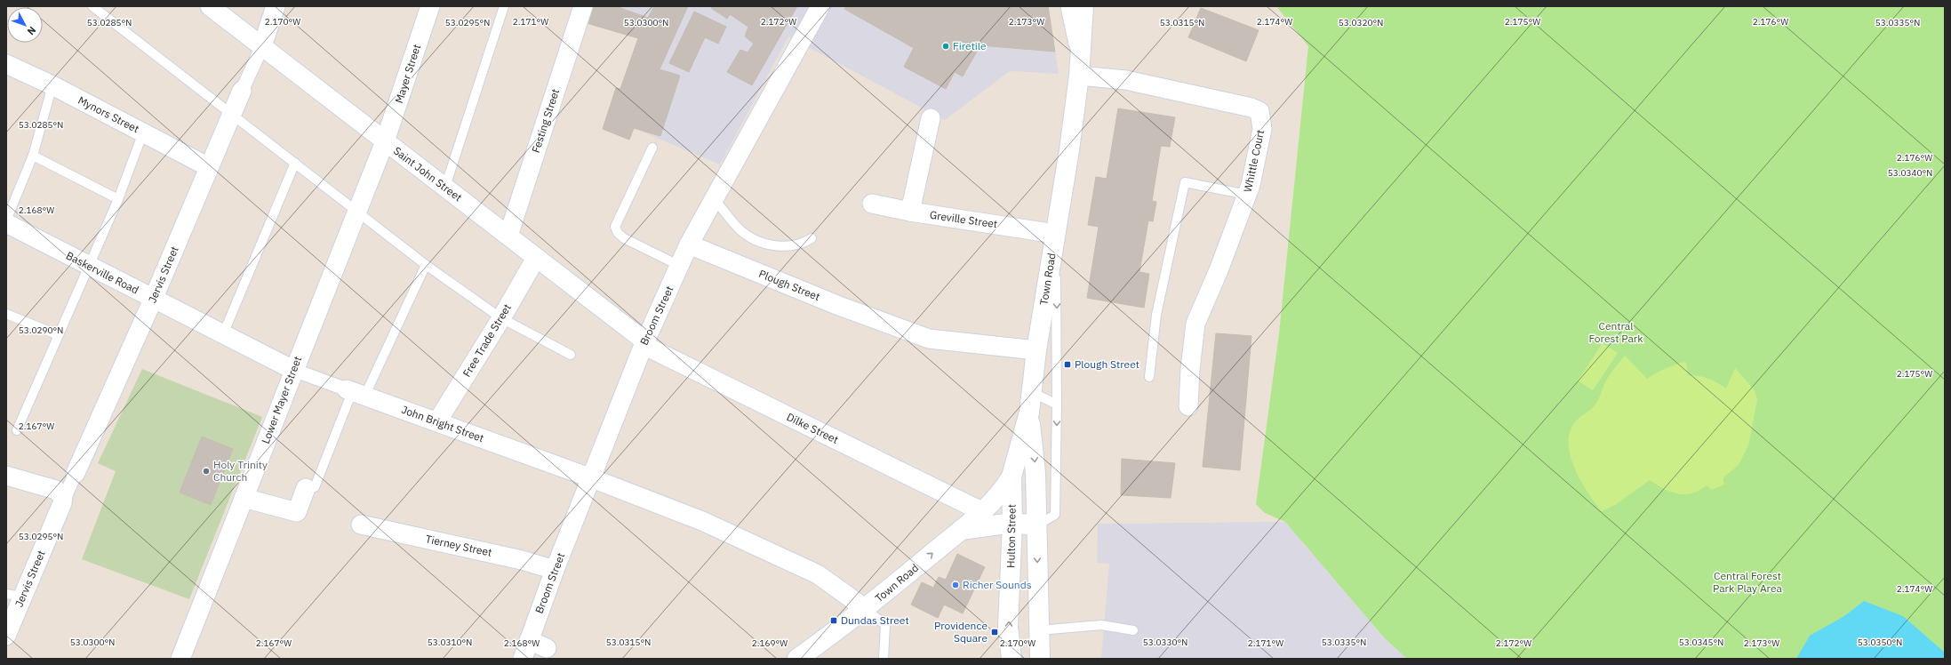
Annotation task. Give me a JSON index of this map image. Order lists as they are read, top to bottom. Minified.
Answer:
{"streets":{"main road":["Town Road","Hulton Street"],"street":["Mayer Street","Mynors Street","Festing Street","Whittle Court","Saint John Street","Greville Street","Baskerville Road","Jervis Street","Plough Street","Broom Street","Free Trade Street","Lower Mayer Street","John Bright Street","Dilke Street","Tierney Street"]},"crossings":[["Mayer Street","Saint John Street"],["Mayer Street","Lower Mayer Street"],["Mynors Street","Jervis Street"],["Festing Street","Saint John Street"],["Whittle Court","Town Road"],["Saint John Street","Jervis Street"],["Saint John Street","Broom Street"],["Saint John Street","Free Trade Street"],["Saint John Street","Lower Mayer Street"],["Saint John Street","Dilke Street"],["Greville Street","Town Road"],["Baskerville Road","Jervis Street"],["Baskerville Road","Lower Mayer Street"],["Baskerville Road","John Bright Street"],["Town Road","Plough Street"],["Town Road","Dilke Street"],["Town Road","Hulton Street"],["Plough Street","Broom Street"],["Broom Street","John Bright Street"],["Broom Street","Dilke Street"],["Broom Street","Tierney Street"],["Free Trade Street","John Bright Street"],["Lower Mayer Street","John Bright Street"]],"parks":["Central Forest Park","Central Forest Park Play Area"],"places":{"other":["Firetile","Holy Trinity Church","Richer Sounds"],"transit":["Plough Street","Dundas Street","Providence Square"]},"north":"bottom right","coordinates":["2.173°W","2.170°W","2.171°W","2.172°W","2.174°W","2.175°W","2.176°W","53.0335°N","53.0285°N","53.0295°N","53.0300°N","53.0315°N","53.0320°N","53.0340°N","2.168°W","53.0290°N","2.167°W","53.0310°N","53.0330°N","53.0345°N","53.0350°N","2.169°W"]}
